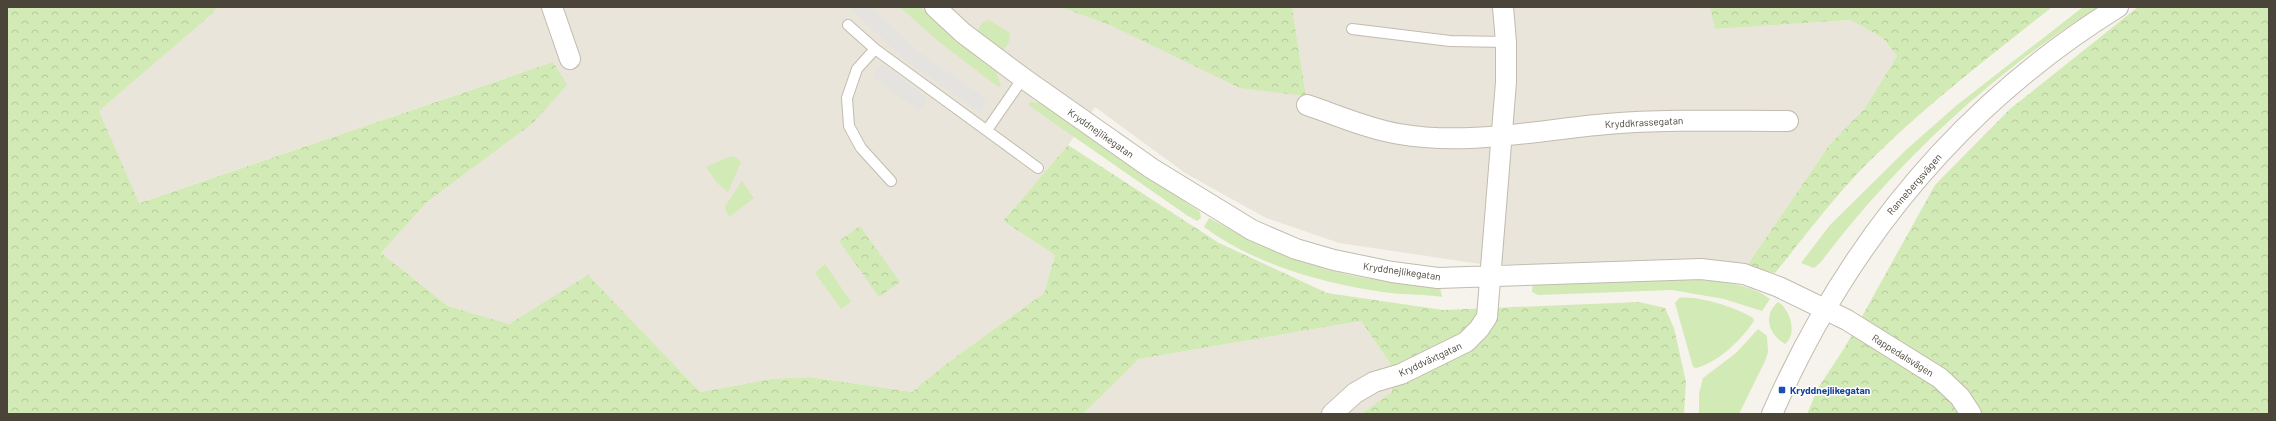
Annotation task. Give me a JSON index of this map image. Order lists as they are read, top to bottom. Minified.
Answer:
{"streets":{"street":["Kryddkrassegatan","Kryddnejlikegatan","Rannebergsvägen","Rappedalsvägen","Kryddväxtgatan"]},"crossings":[["Kryddnejlikegatan","Rannebergsvägen"],["Kryddnejlikegatan","Rappedalsvägen"],["Kryddnejlikegatan","Kryddväxtgatan"],["Rannebergsvägen","Rappedalsvägen"]],"places":{"transit":["Kryddnejlikegatan"]}}
